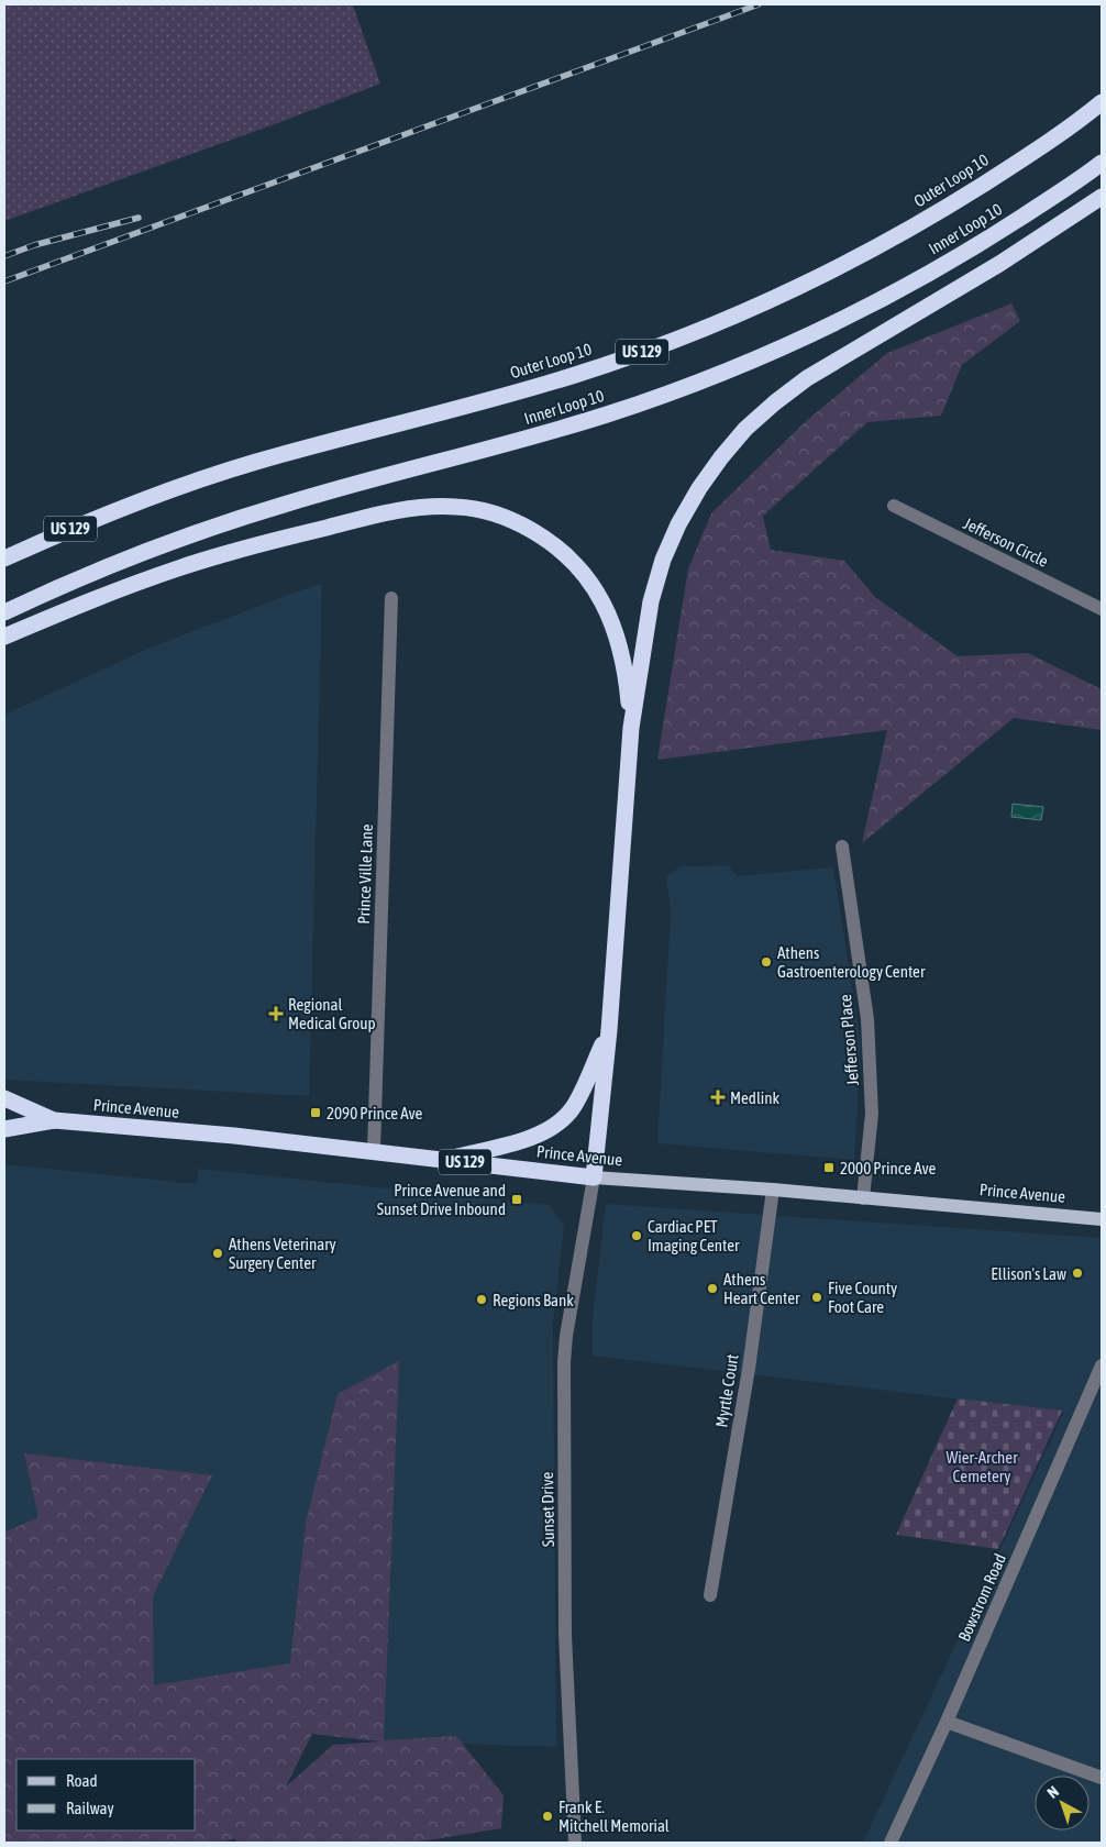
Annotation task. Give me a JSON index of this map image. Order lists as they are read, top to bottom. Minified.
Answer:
{"streets":{"highway":["Outer Loop 10","Inner Loop 10","US 129","Prince Avenue"],"street":["Jefferson Circle","Prince Ville Lane","Jefferson Place","Myrtle Court","Sunset Drive","Bowstrom Road"]},"crossings":[["Prince Ville Lane","Prince Avenue"],["Jefferson Place","Prince Avenue"],["Prince Avenue","Myrtle Court"],["Prince Avenue","Sunset Drive"]],"parks":["Wier-Archer Cemetery"],"places":{"other":["Athens Gastroenterology Center","Cardiac PET Imaging Center","Athens Veterinary Surgery Center","Ellison's Law","Athens Heart Center","Five County Foot Care","Regions Bank","Frank E. Mitchell Memorial"],"health":["Regional Medical Group","Medlink"],"transit":["2090 Prince Ave","2000 Prince Ave","Prince Avenue and Sunset Drive Inbound"]},"legend":["Road","Railway"],"north":"top left"}
